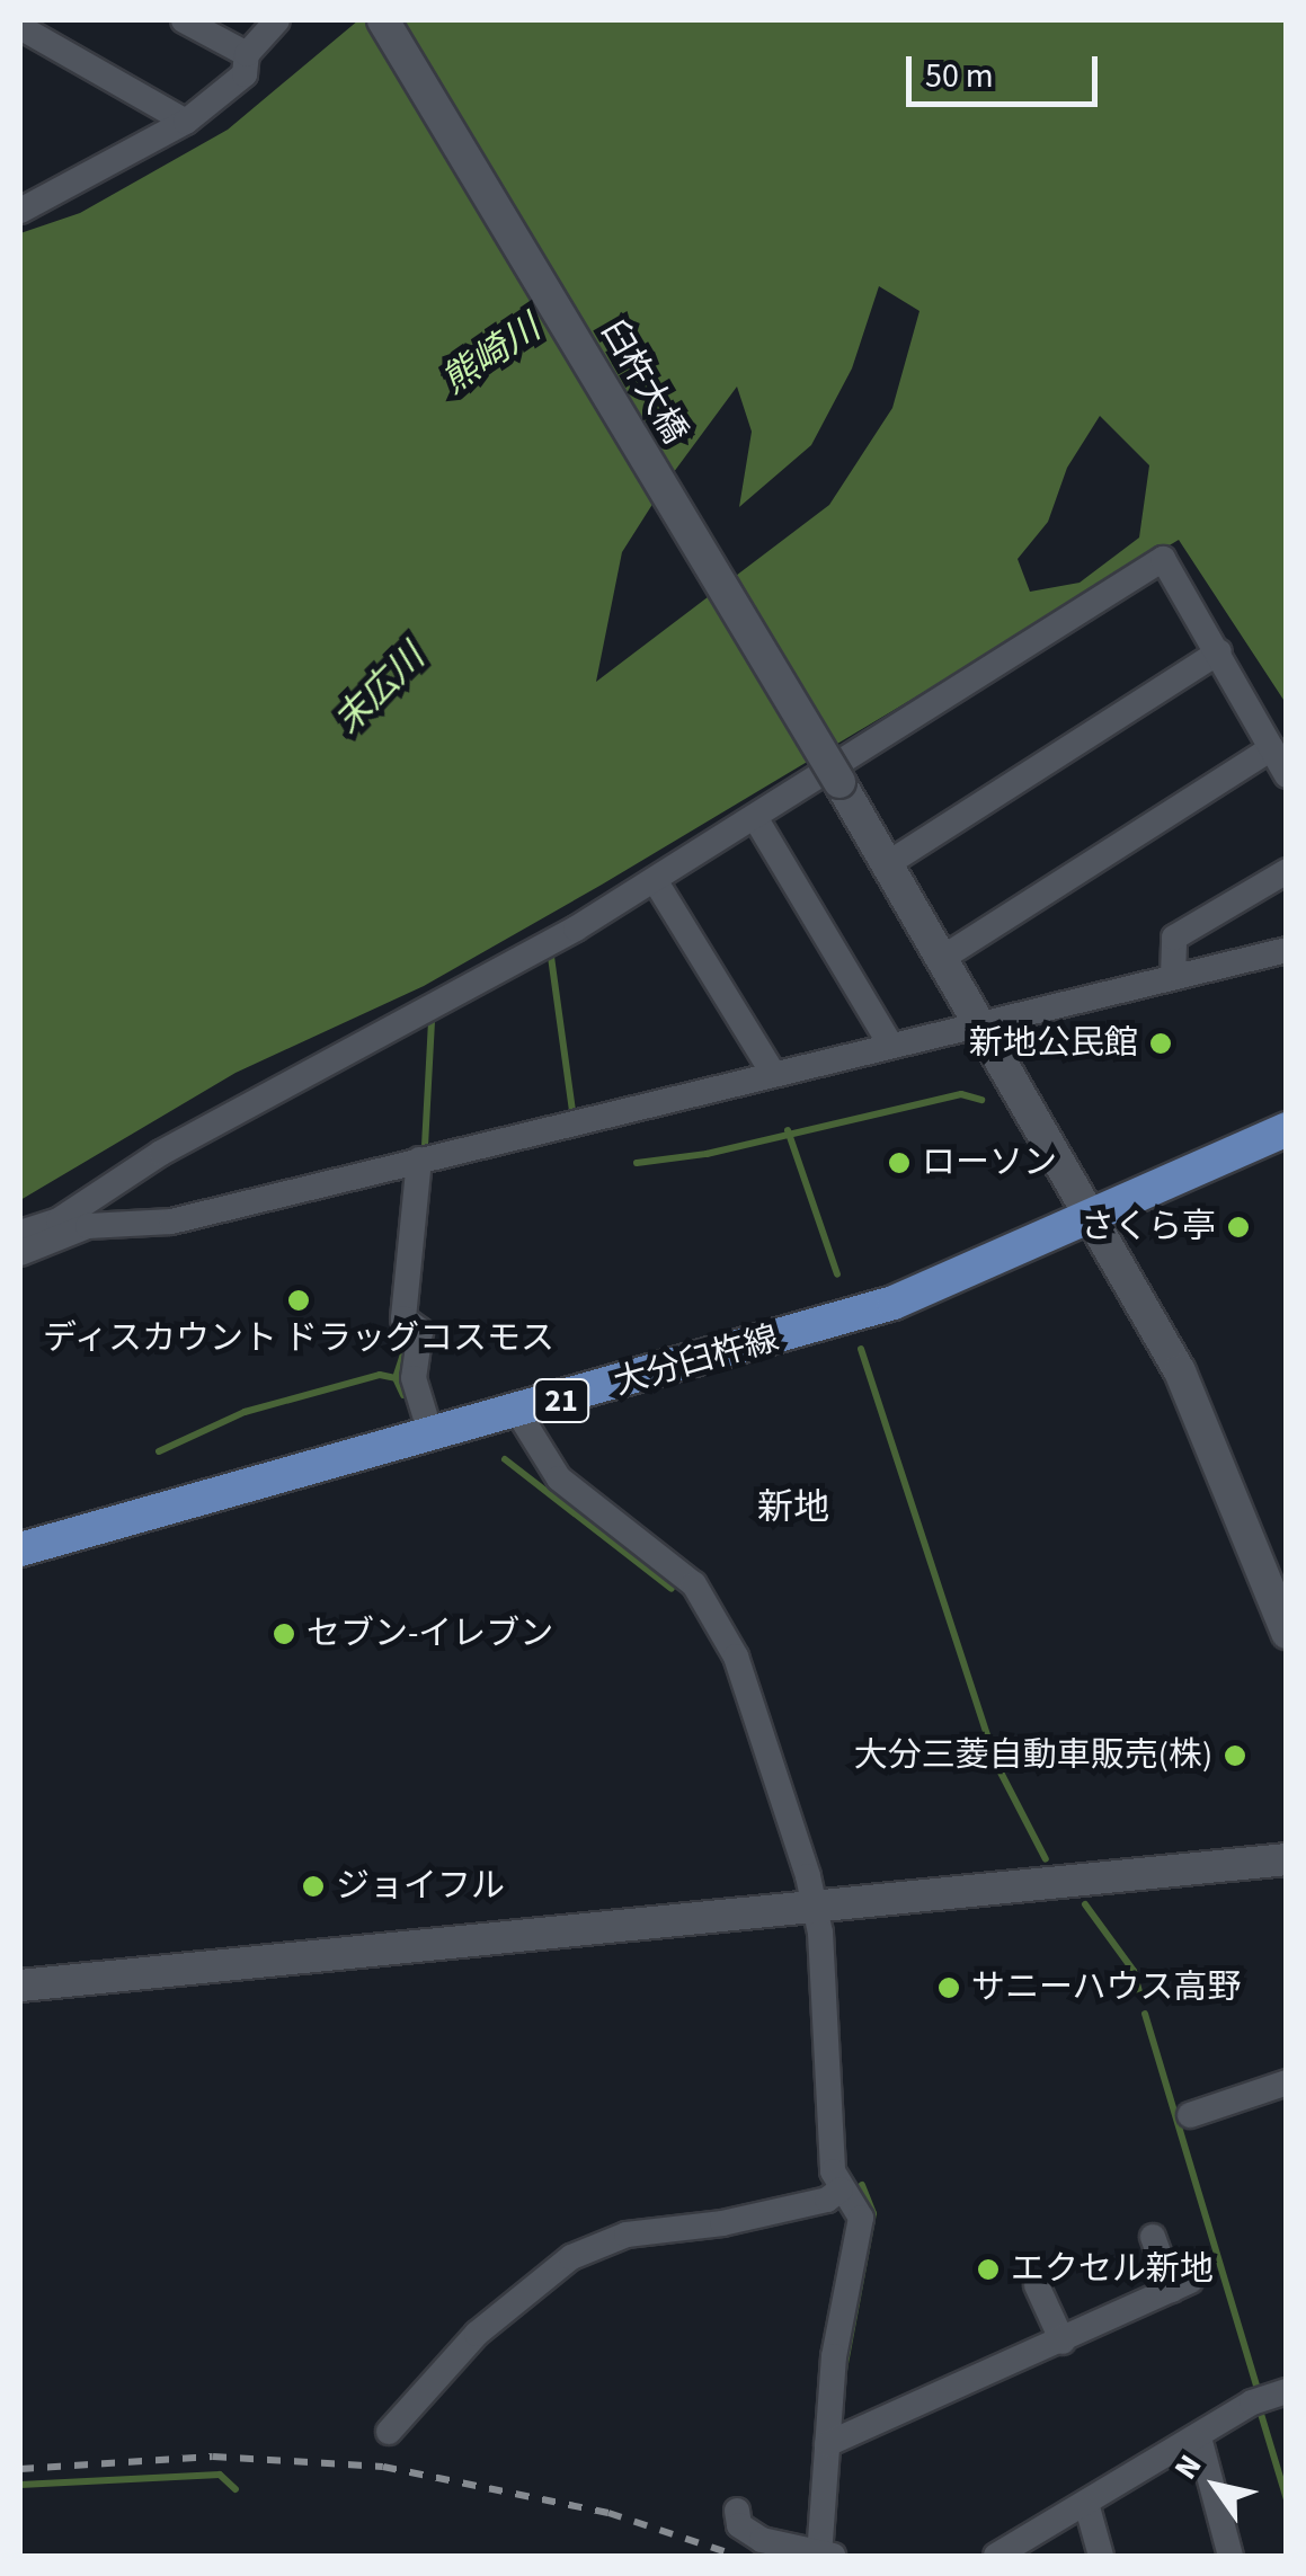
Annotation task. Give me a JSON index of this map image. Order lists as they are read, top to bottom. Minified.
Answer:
{"streets":{"main road":["大分臼杵線","21"],"street":["臼杵大橋"]},"crossings":[["臼杵大橋","大分臼杵線"]],"districts":["新地"],"water":["熊崎川","末広川"],"places":["新地公民館","ローソン","さくら亭","ディスカウント ドラッグコスモス","セブン-イレブン","大分三菱自動車販売(株)","ジョイフル","サニーハウス高野","エクセル新地"],"scale_bar":"50 m","north":"top left"}
